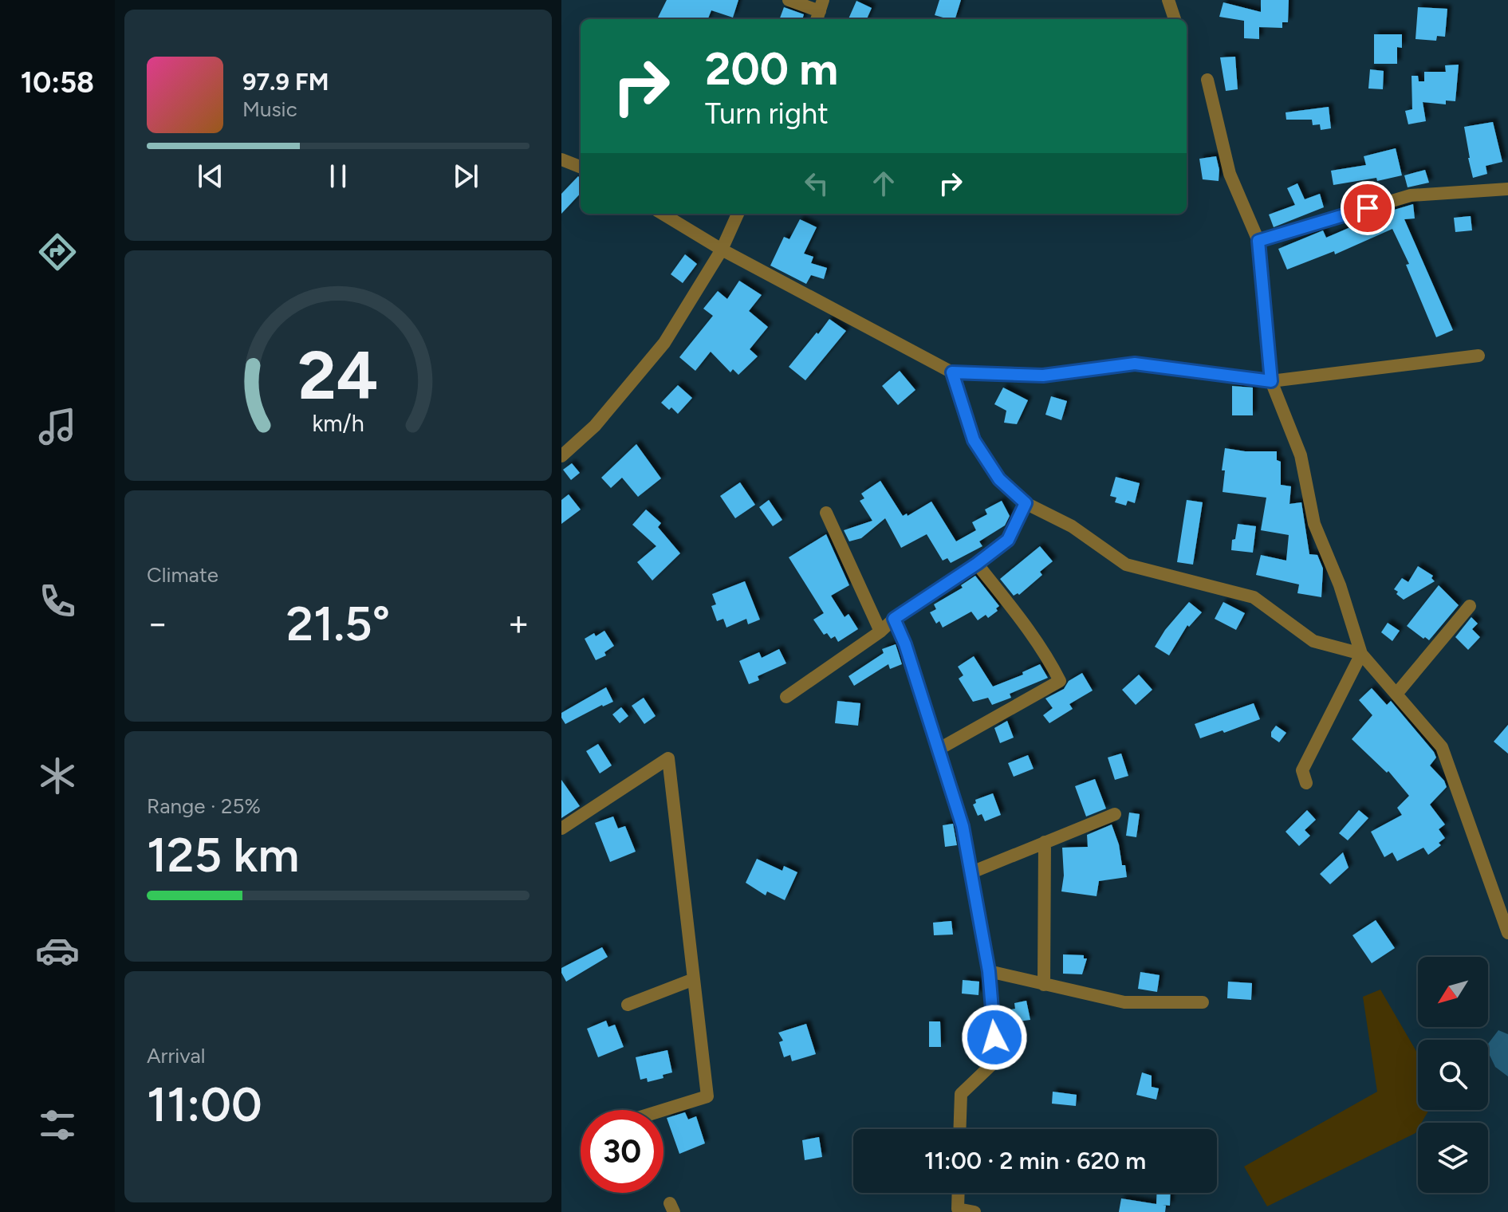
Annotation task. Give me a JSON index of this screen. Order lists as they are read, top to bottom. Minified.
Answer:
{"north":"bottom left","page":{"tabs":"10:58","turn":["200 m","Turn right"],"song":["97.9 FM","Music"],"tile":["Climate",["Range · 25%","125 km"],["Arrival","11:00"]],"heat":["−","21.5°","+"],"limit":"30","trip":"11:00 · 2 min · 620 m","gauge":["24","km/h"]}}
